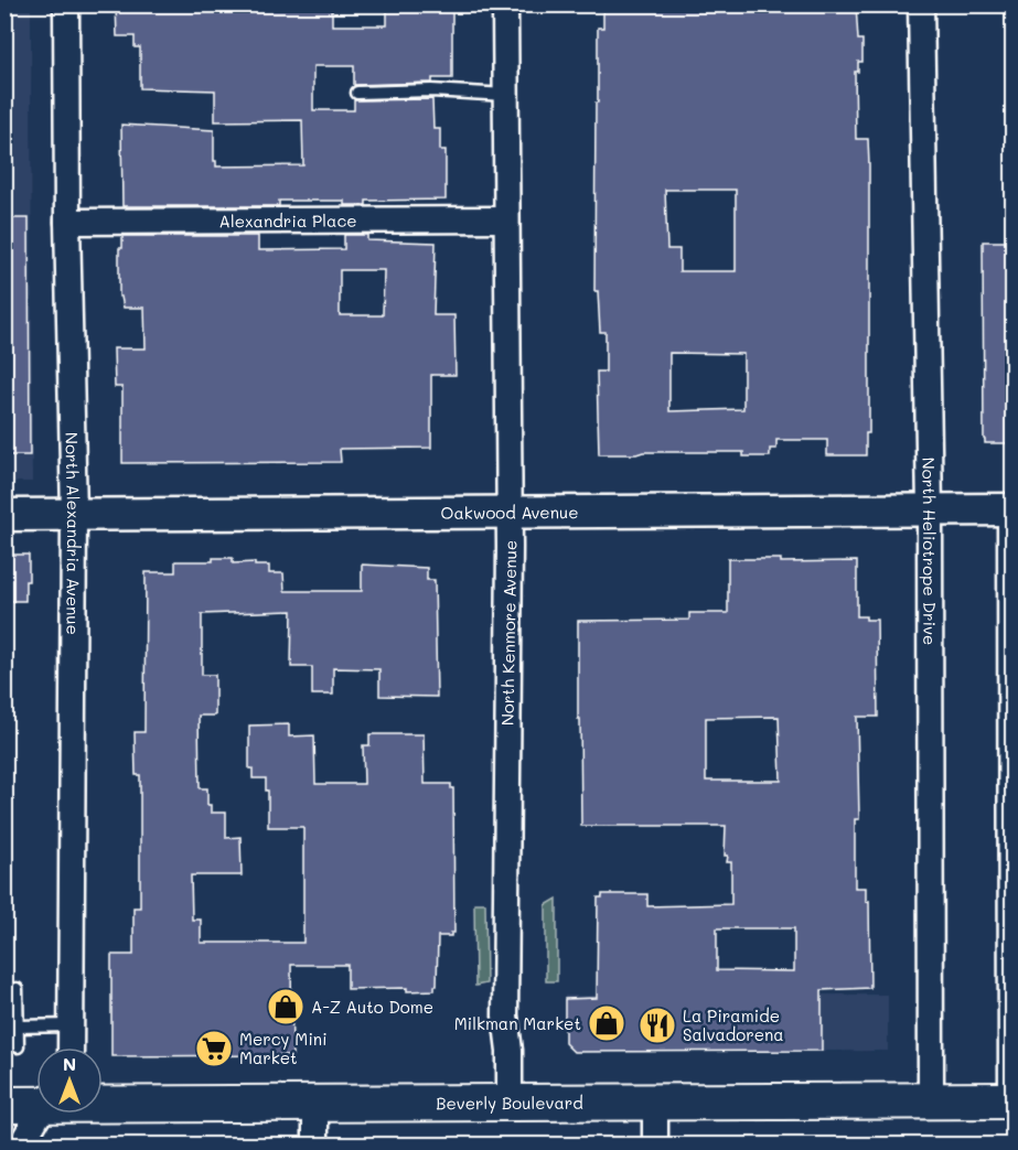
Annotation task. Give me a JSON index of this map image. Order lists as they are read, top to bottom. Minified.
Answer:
{"streets":{"main road":["Beverly Boulevard"],"street":["Alexandria Place","Oakwood Avenue","North Alexandria Avenue","North Heliotrope Drive","North Kenmore Avenue"]},"crossings":[["Alexandria Place","North Alexandria Avenue"],["Alexandria Place","North Kenmore Avenue"],["Oakwood Avenue","North Alexandria Avenue"],["Oakwood Avenue","North Heliotrope Drive"],["Oakwood Avenue","North Kenmore Avenue"],["North Heliotrope Drive","Beverly Boulevard"],["North Kenmore Avenue","Beverly Boulevard"]],"places":{"shop":["A-Z Auto Dome","Milkman Market"],"restaurant":["La Piramide Salvadorena"],"supermarket":["Mercy Mini Market"]},"north":"top"}
